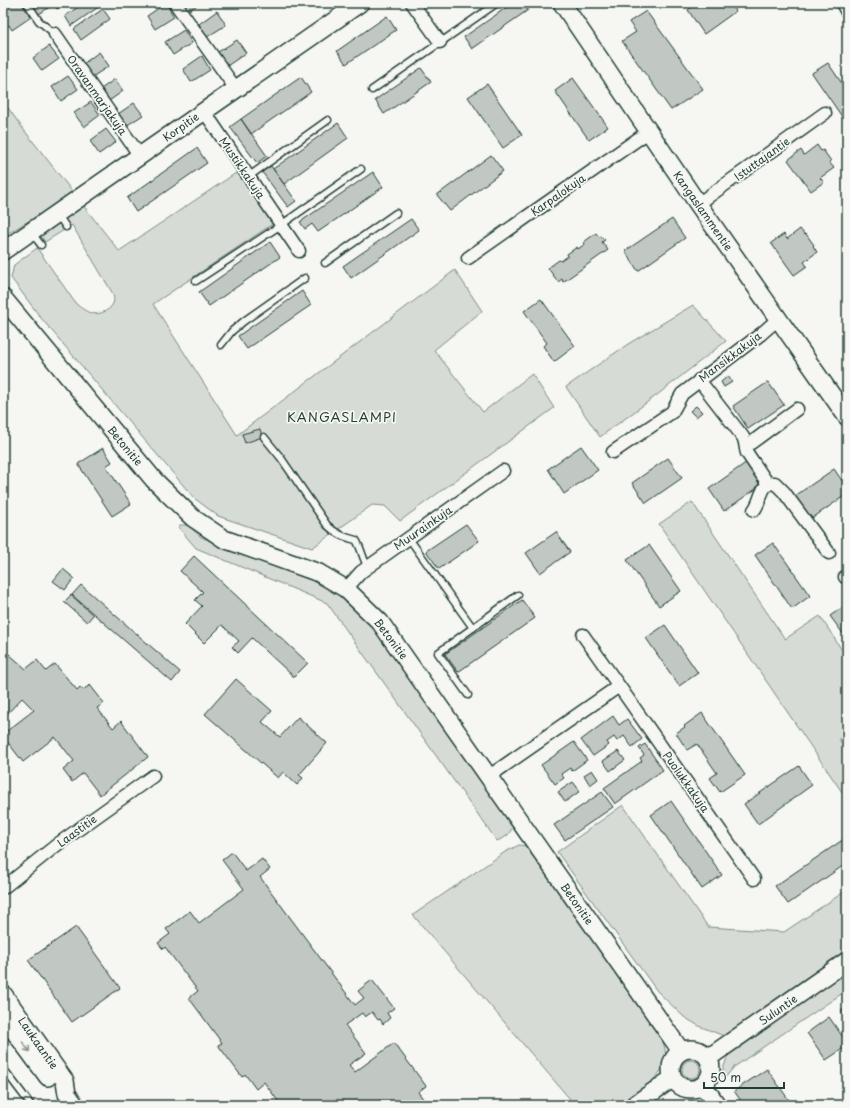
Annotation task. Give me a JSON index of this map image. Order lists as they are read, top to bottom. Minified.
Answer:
{"streets":{"street":["Oravanmarjakuja","Korpitie","Istuttajantie","Mustikkakuja","Karpalokuja","Kangaslammentie","Mansikkakuja","Betonitie","Muurainkuja","Puolukkakuja","Laastitie","Suluntie","Laukaantie"]},"crossings":[["Oravanmarjakuja","Korpitie"],["Korpitie","Mustikkakuja"],["Istuttajantie","Kangaslammentie"],["Karpalokuja","Kangaslammentie"],["Kangaslammentie","Mansikkakuja"],["Betonitie","Muurainkuja"],["Betonitie","Suluntie"]],"districts":["KANGASLAMPI"],"scale_bar":"50 m"}
